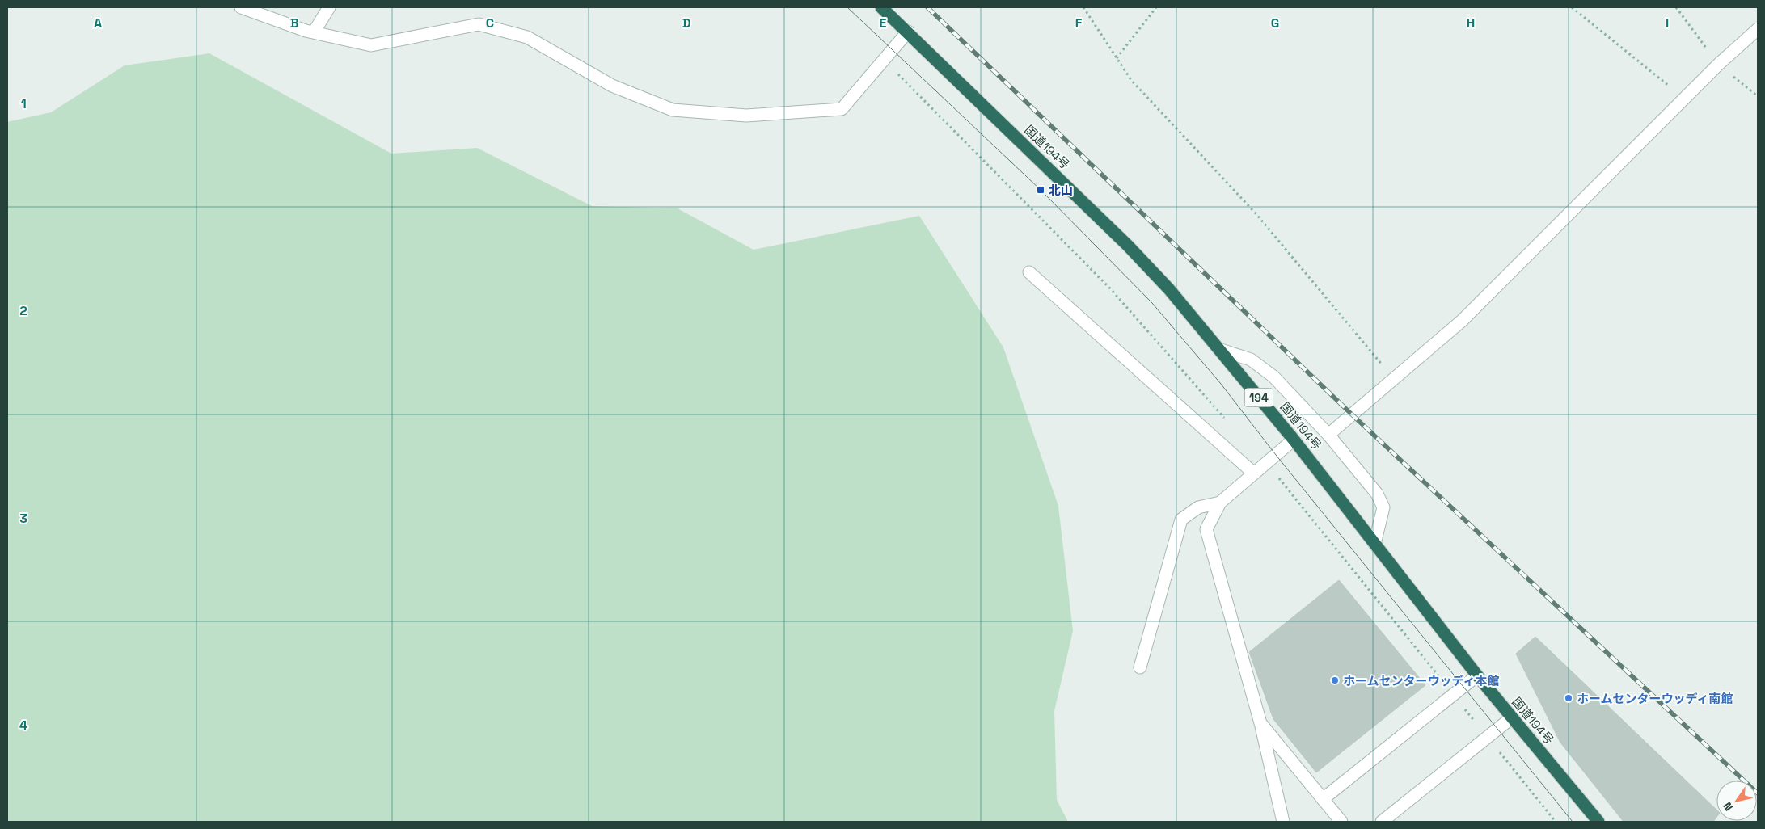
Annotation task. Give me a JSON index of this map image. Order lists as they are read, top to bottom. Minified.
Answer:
{"streets":{"highway":["国道194号","194"]},"places":{"transit":["北山"],"other":["ホームセンターウッディ本館","ホームセンターウッディ南館"]},"north":"bottom left","grid":{"columns":["A","B","C","D","E","F","G","H","I"],"rows":["1","2","3","4"]}}
